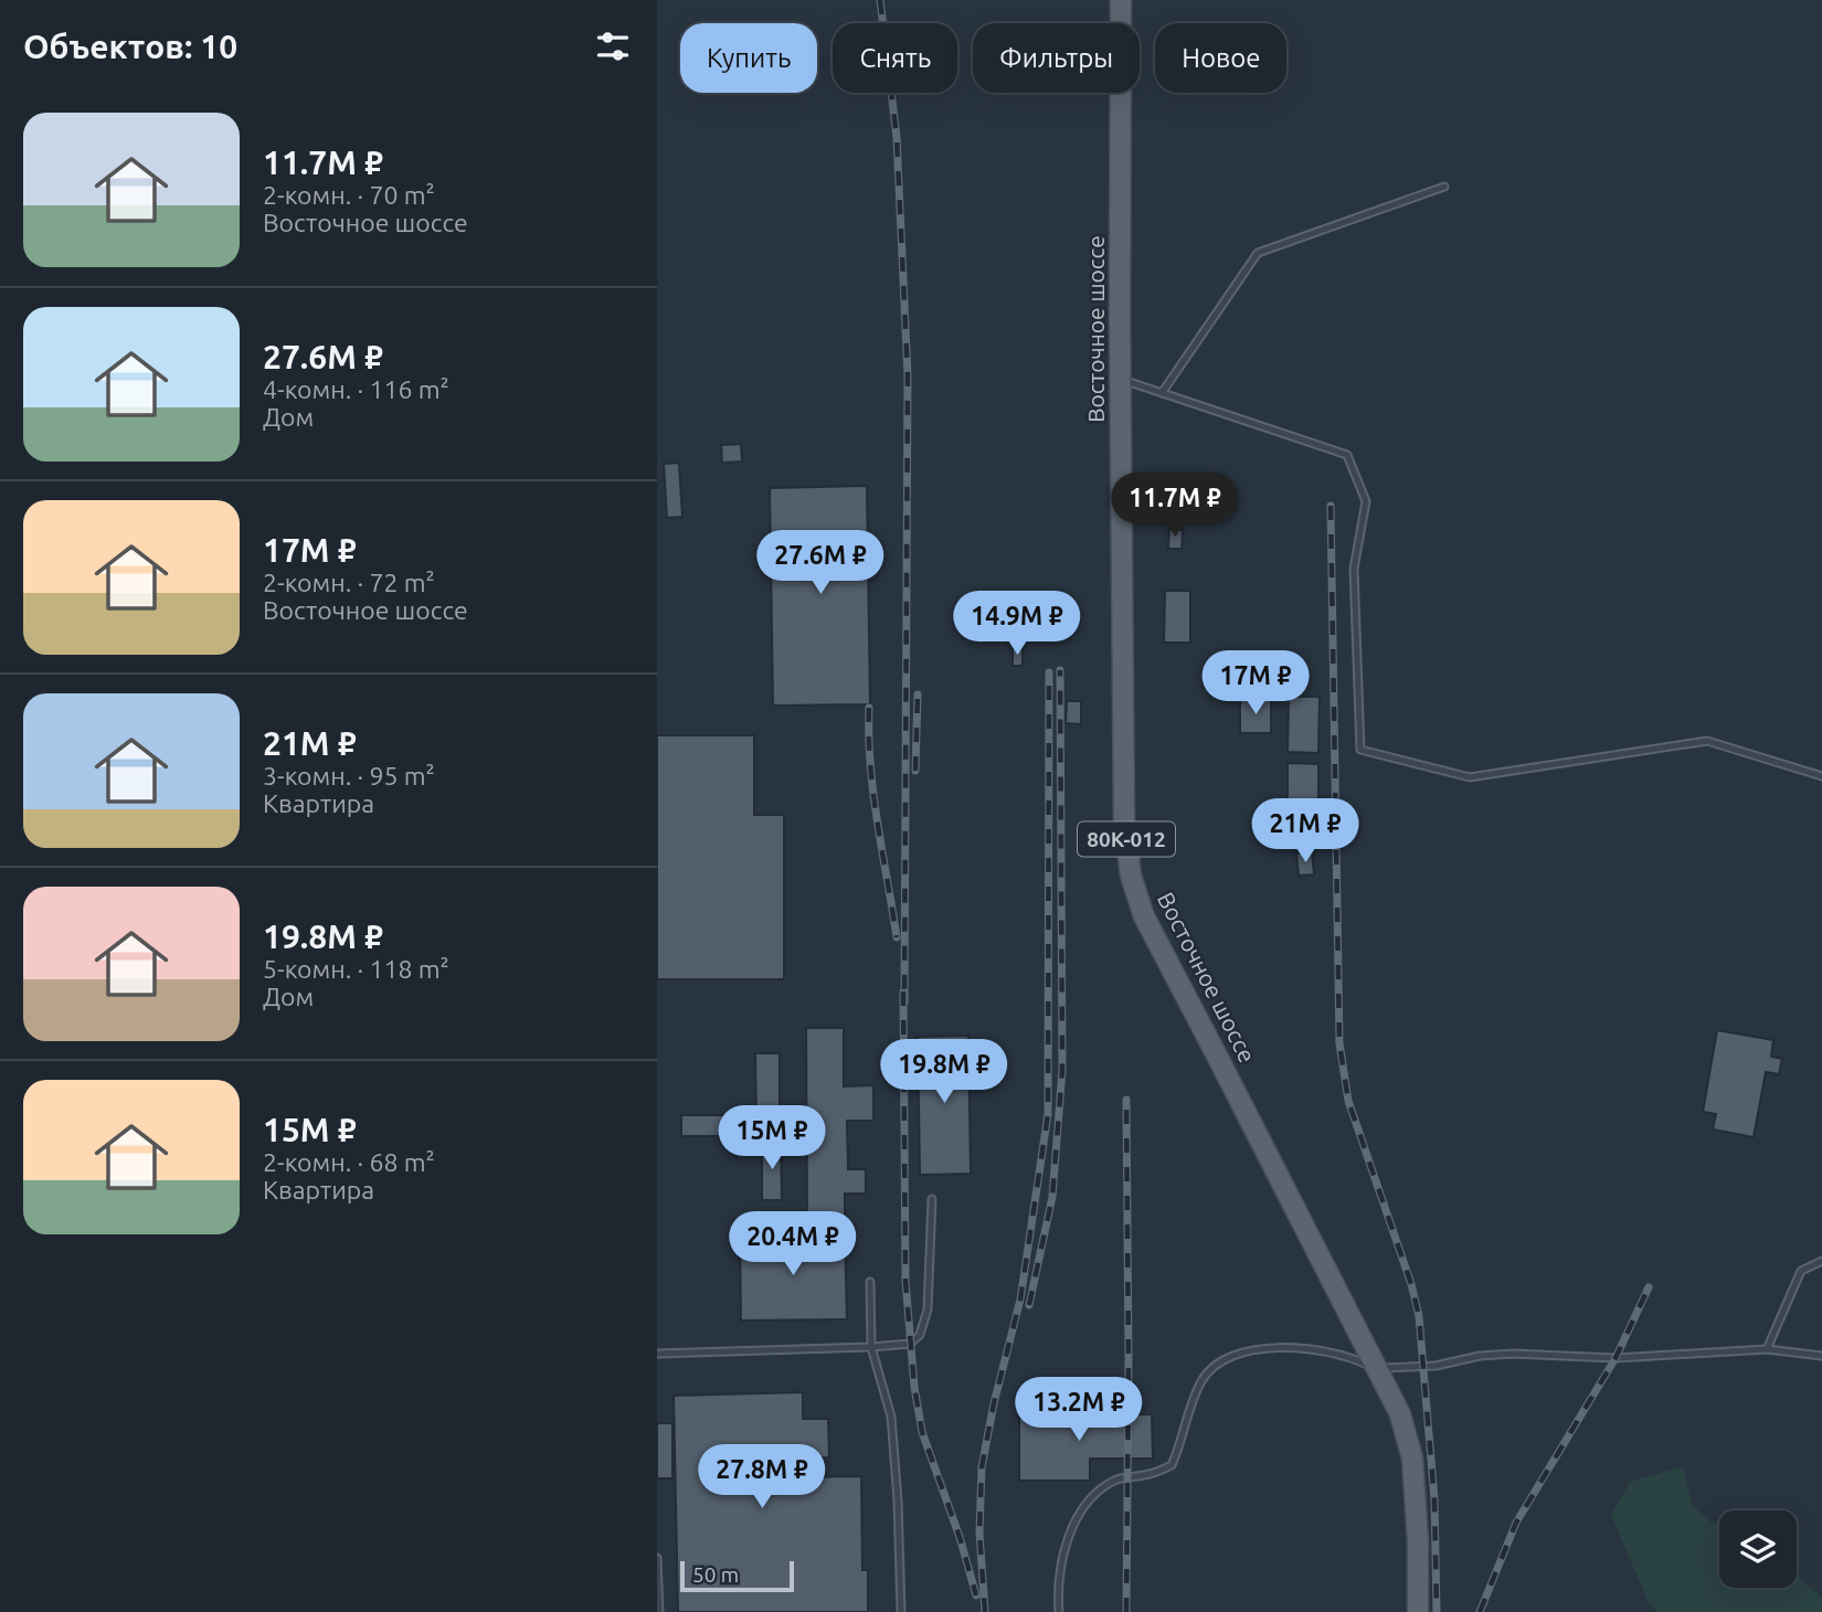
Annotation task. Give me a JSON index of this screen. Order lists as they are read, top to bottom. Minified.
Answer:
{"streets":{"main road":["Восточное шоссе","80К-012"]},"scale_bar":"50 m","page":{"heading":"Объектов: 10","chip":["Купить","Снять","Фильтры","Новое"],"list":[{"name":"11.7M ₽","note":"2-комн. · 70 m² · Восточное шоссе"},{"name":"27.6M ₽","note":"4-комн. · 116 m² · Дом"},{"name":"17M ₽","note":"2-комн. · 72 m² · Восточное шоссе"},{"name":"21M ₽","note":"3-комн. · 95 m² · Квартира"},{"name":"19.8M ₽","note":"5-комн. · 118 m² · Дом"},{"name":"15M ₽","note":"2-комн. · 68 m² · Квартира"}],"price":["11.7M ₽","27.6M ₽","14.9M ₽","17M ₽","21M ₽","19.8M ₽","15M ₽","20.4M ₽","13.2M ₽","27.8M ₽"],"scale":"50 m"}}
